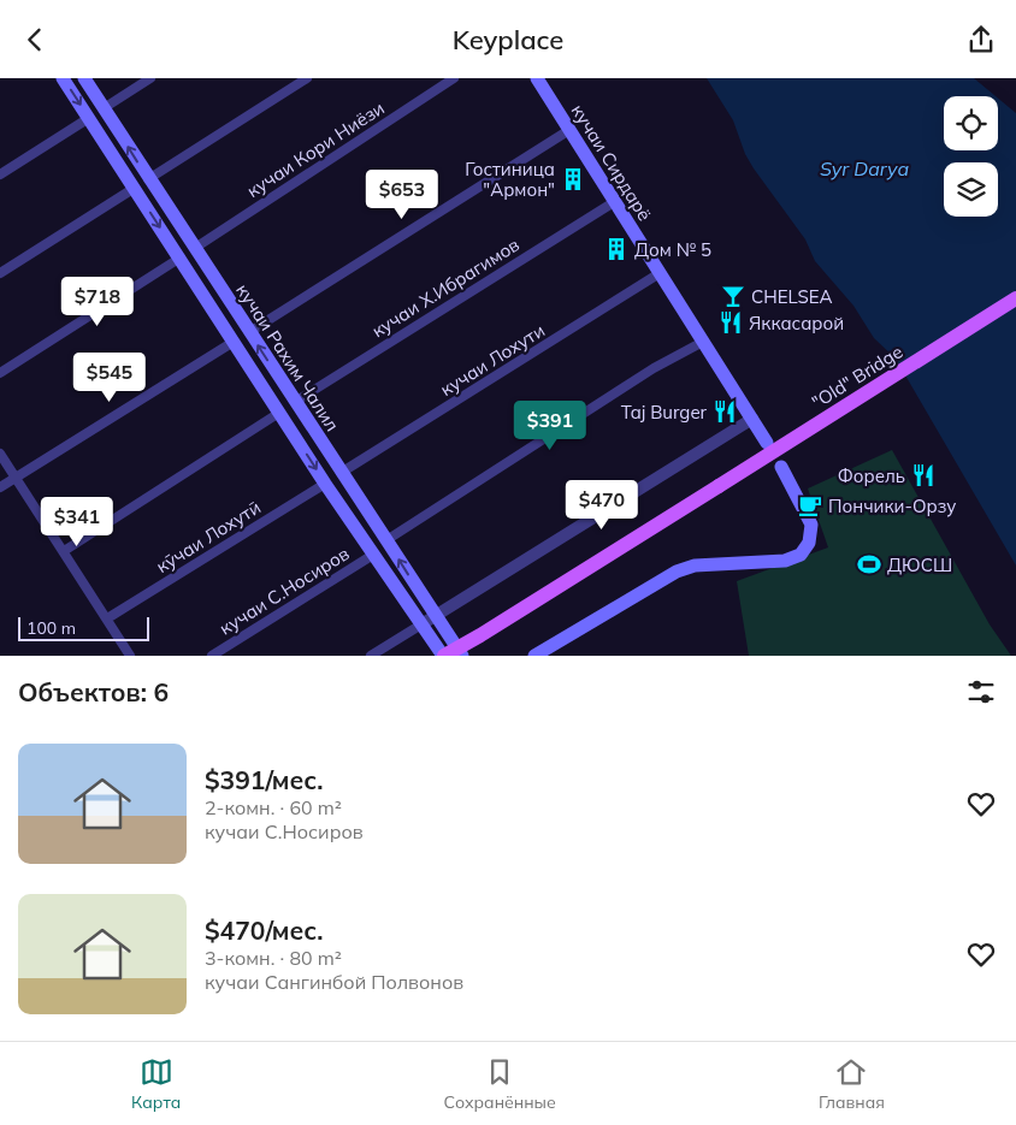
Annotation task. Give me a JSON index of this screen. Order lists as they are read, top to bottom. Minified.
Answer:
{"streets":{"main road":["кучаи Сирдарё","кучаи Рахим Чалил","\"Old\" Bridge"],"street":["кучаи Кори Ниёзи","кучаи Х.Ибрагимов","кучаи Лохути","кӯчаи Лохутӣ","кучаи С.Носиров"]},"crossings":[["кучаи Кори Ниёзи","кучаи Рахим Чалил"],["кучаи Сирдарё","кучаи Х.Ибрагимов"],["кучаи Сирдарё","кучаи Лохути"],["кучаи Х.Ибрагимов","кучаи Рахим Чалил"],["кучаи Рахим Чалил","кучаи Лохути"],["кучаи Рахим Чалил","кӯчаи Лохутӣ"],["кучаи Рахим Чалил","кучаи С.Носиров"]],"water":["Syr Darya"],"places":{"building":["Гостиница \"Армон\"","Дом № 5"],"bar":["CHELSEA"],"restaurant":["Яккасарой","Taj Burger","Форель"],"cafe":["Пончики-Орзу"],"sports":["ДЮСШ"]},"scale_bar":"100 m","page":{"header":"Keyplace","price":["$653","$718","$545","$391","$470","$341"],"scale":"100 m","heading":"Объектов: 6","list":[{"name":"$391/мес.","note":"2-комн. · 60 m² · кучаи С.Носиров"},{"name":"$470/мес.","note":"3-комн. · 80 m² · кучаи Сангинбой Полвонов"}],"tabs":["Карта","Сохранённые","Главная"]}}
